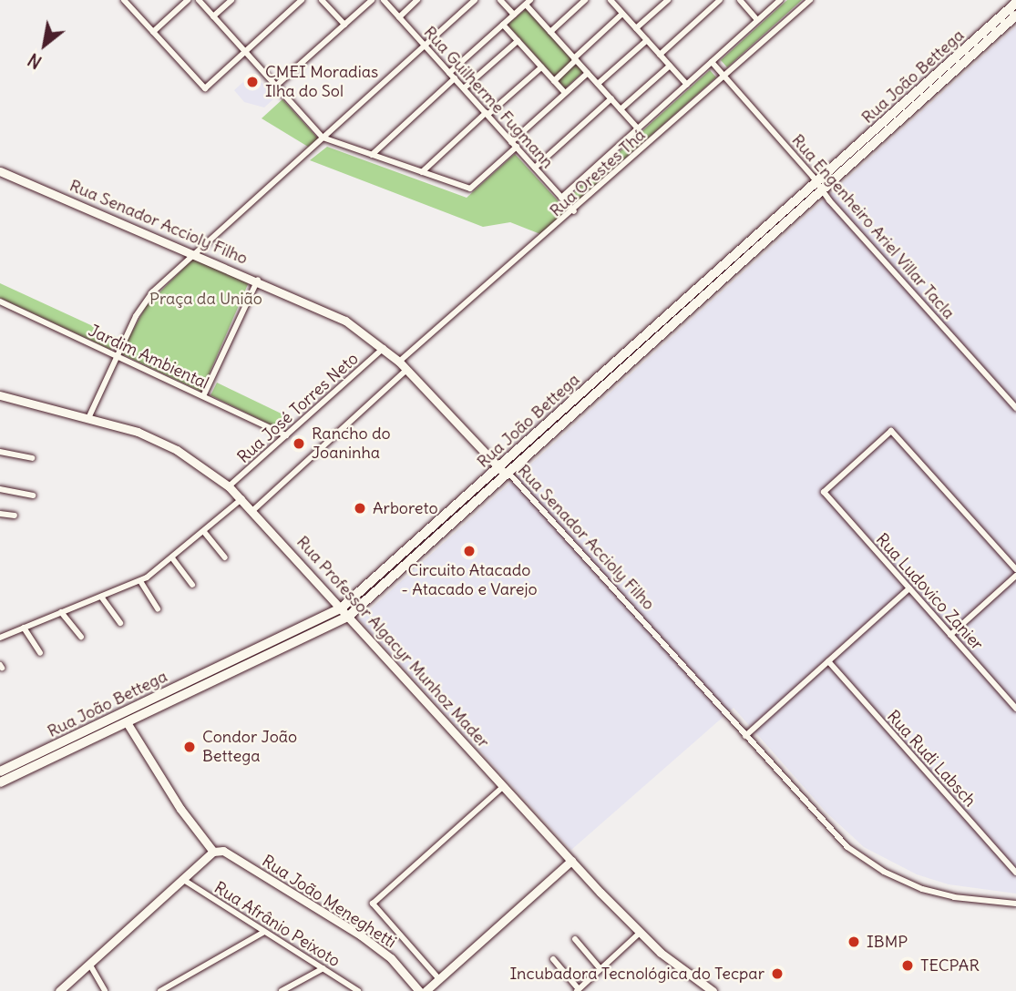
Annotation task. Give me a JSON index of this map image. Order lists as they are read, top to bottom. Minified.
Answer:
{"streets":{"main road":["Rua João Bettega"],"street":["Rua Guilherme Fugmann","Rua Orestes Thá","Rua Senador Accioly Filho","Rua Engenheiro Ariel Villar Tacla","Jardim Ambiental","Rua José Torres Neto","Rua Ludovico Zanier","Rua Professor Algacyr Munhoz Mader","Rua Rudi Labsch","Rua João Meneghetti","Rua Afrânio Peixoto"]},"crossings":[["Rua João Bettega","Rua Senador Accioly Filho"],["Rua João Bettega","Rua Engenheiro Ariel Villar Tacla"],["Rua João Bettega","Rua Professor Algacyr Munhoz Mader"],["Rua Guilherme Fugmann","Rua Orestes Thá"],["Rua Orestes Thá","Rua Senador Accioly Filho"],["Rua Orestes Thá","Rua Engenheiro Ariel Villar Tacla"],["Rua Senador Accioly Filho","Rua José Torres Neto"],["Jardim Ambiental","Rua José Torres Neto"],["Rua José Torres Neto","Rua Professor Algacyr Munhoz Mader"]],"parks":["Praça da União"],"places":["CMEI Moradias Ilha do Sol","Rancho do Joaninha","Arboreto","Circuito Atacado - Atacado e Varejo","Condor João Bettega","IBMP","TECPAR","Incubadora Tecnológica do Tecpar"],"north":"bottom left"}
